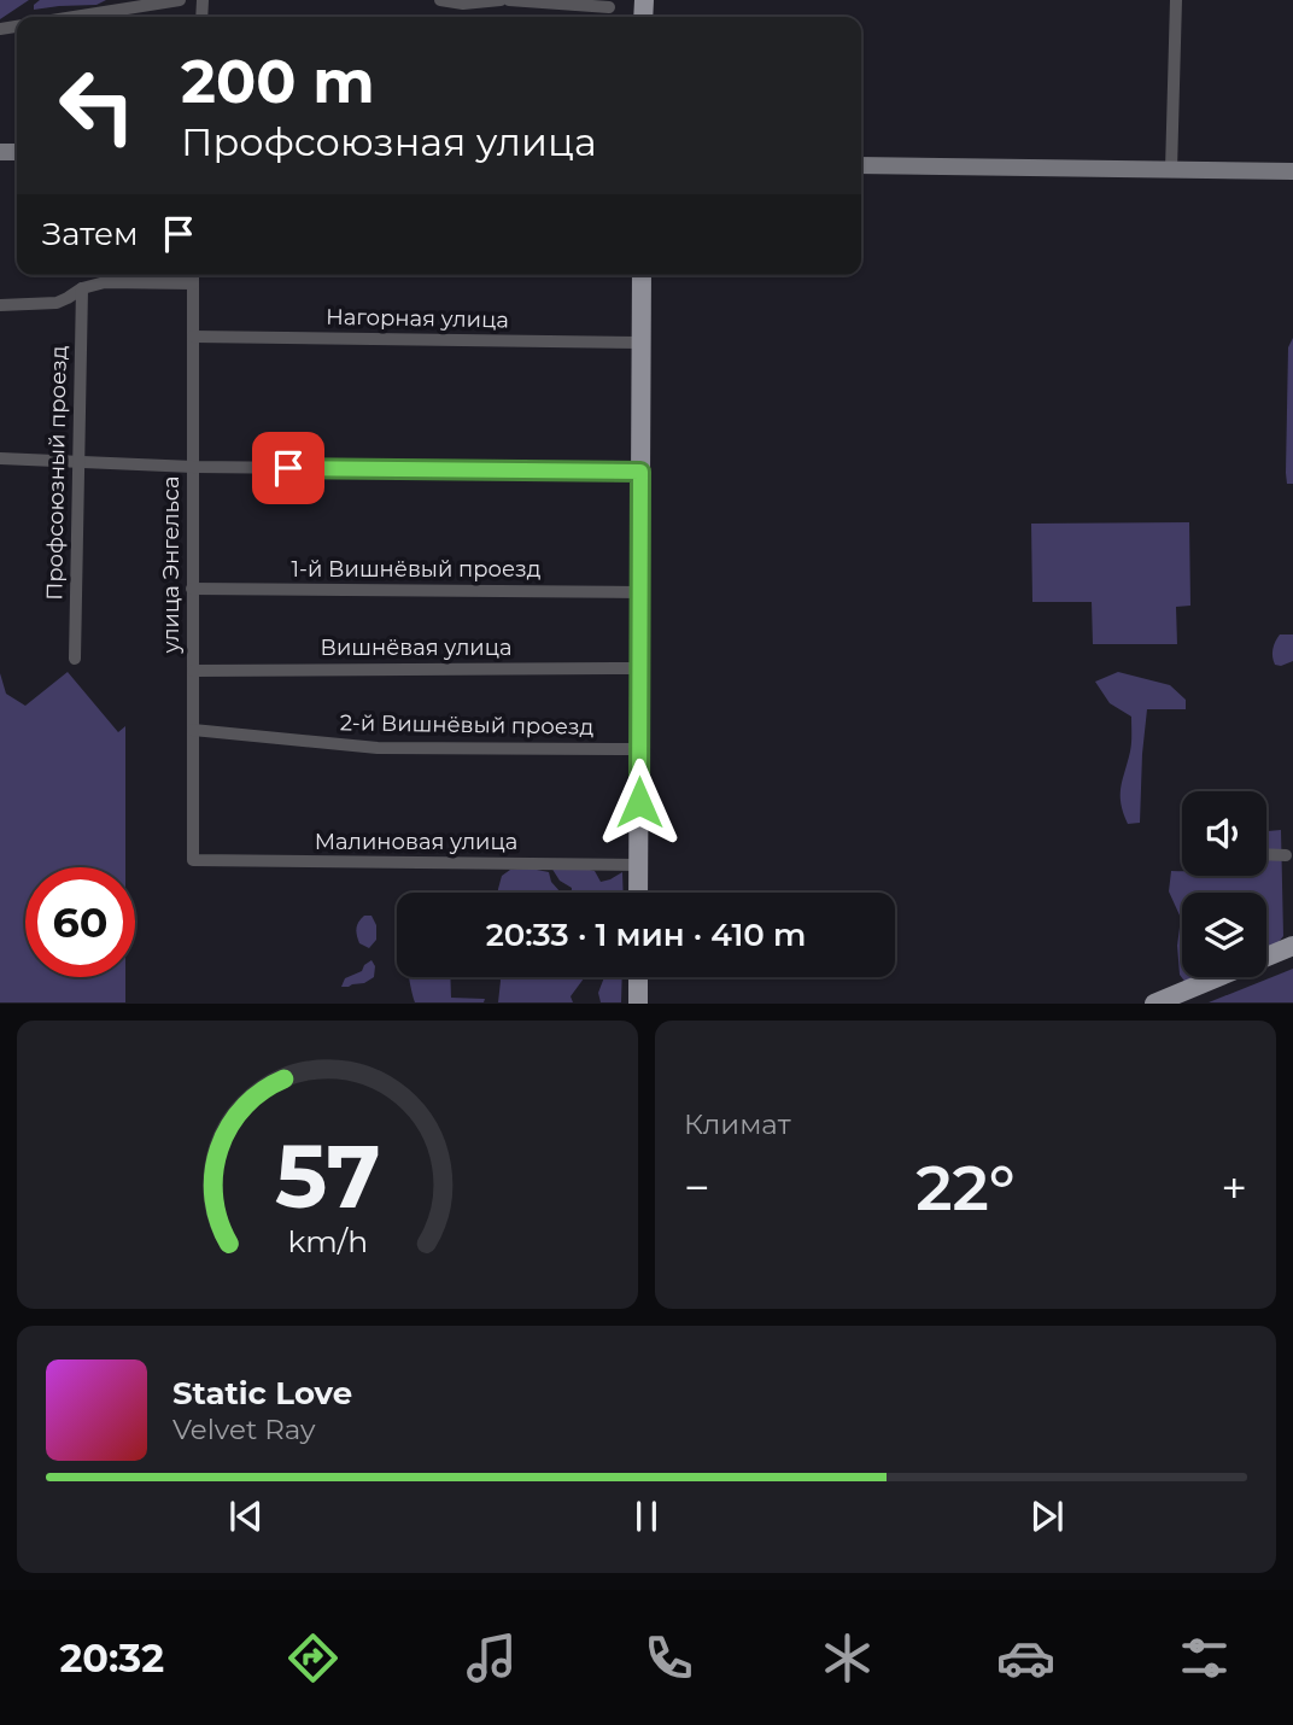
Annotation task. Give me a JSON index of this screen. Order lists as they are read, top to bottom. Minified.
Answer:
{"streets":{"street":["Нагорная улица","Профсоюзный проезд","улица Энгельса","1-й Вишнёвый проезд","Вишнёвая улица","2-й Вишнёвый проезд","Малиновая улица"]},"crossings":[["Нагорная улица","улица Энгельса"],["улица Энгельса","1-й Вишнёвый проезд"],["улица Энгельса","Вишнёвая улица"],["улица Энгельса","2-й Вишнёвый проезд"],["улица Энгельса","Малиновая улица"]],"page":{"turn":["200 m","Профсоюзная улица"],"then":"Затем","limit":"60","trip":"20:33 · 1 мин · 410 m","tile":"Климат","heat":["−","22°","+"],"song":["Static Love","Velvet Ray"],"tabs":"20:32","gauge":["57","km/h"]}}
